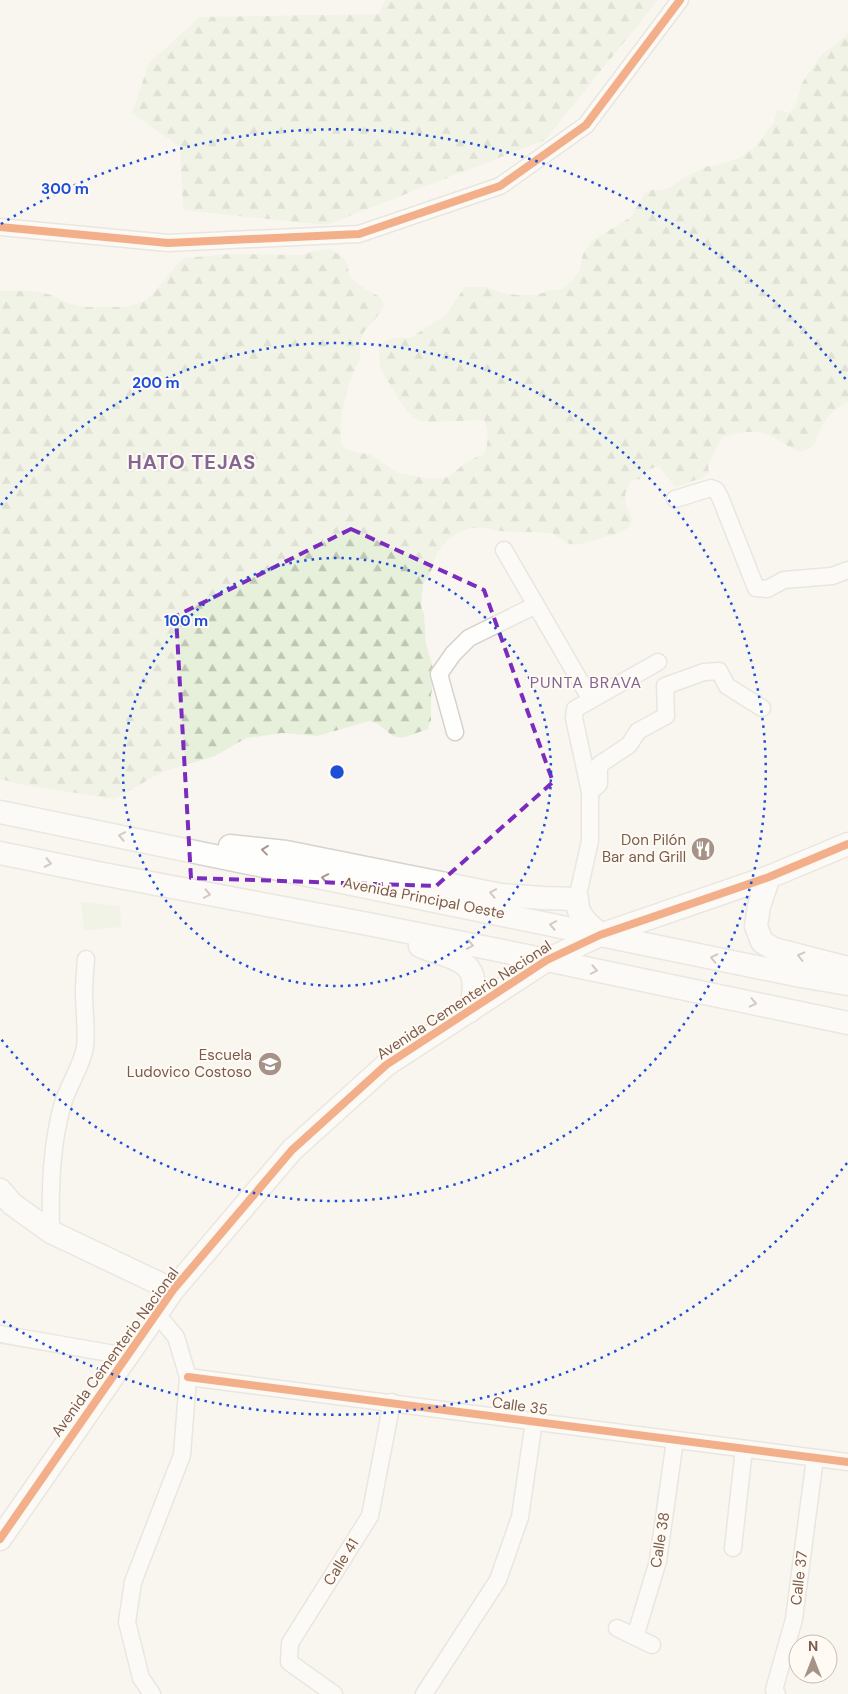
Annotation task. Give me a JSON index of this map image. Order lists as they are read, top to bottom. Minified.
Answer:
{"streets":{"main road":["Avenida Principal Oeste","Avenida Cementerio Nacional"],"street":["Calle 35","Calle 38","Calle 41","Calle 37"]},"crossings":[["Avenida Principal Oeste","Avenida Cementerio Nacional"],["Calle 35","Calle 38"],["Calle 35","Calle 41"],["Calle 35","Calle 37"]],"districts":["HATO TEJAS","PUNTA BRAVA"],"places":{"restaurant":["Don Pilón Bar and Grill"],"school or university":["Escuela Ludovico Costoso"]},"north":"top","rings":["300 m","200 m","100 m"]}
